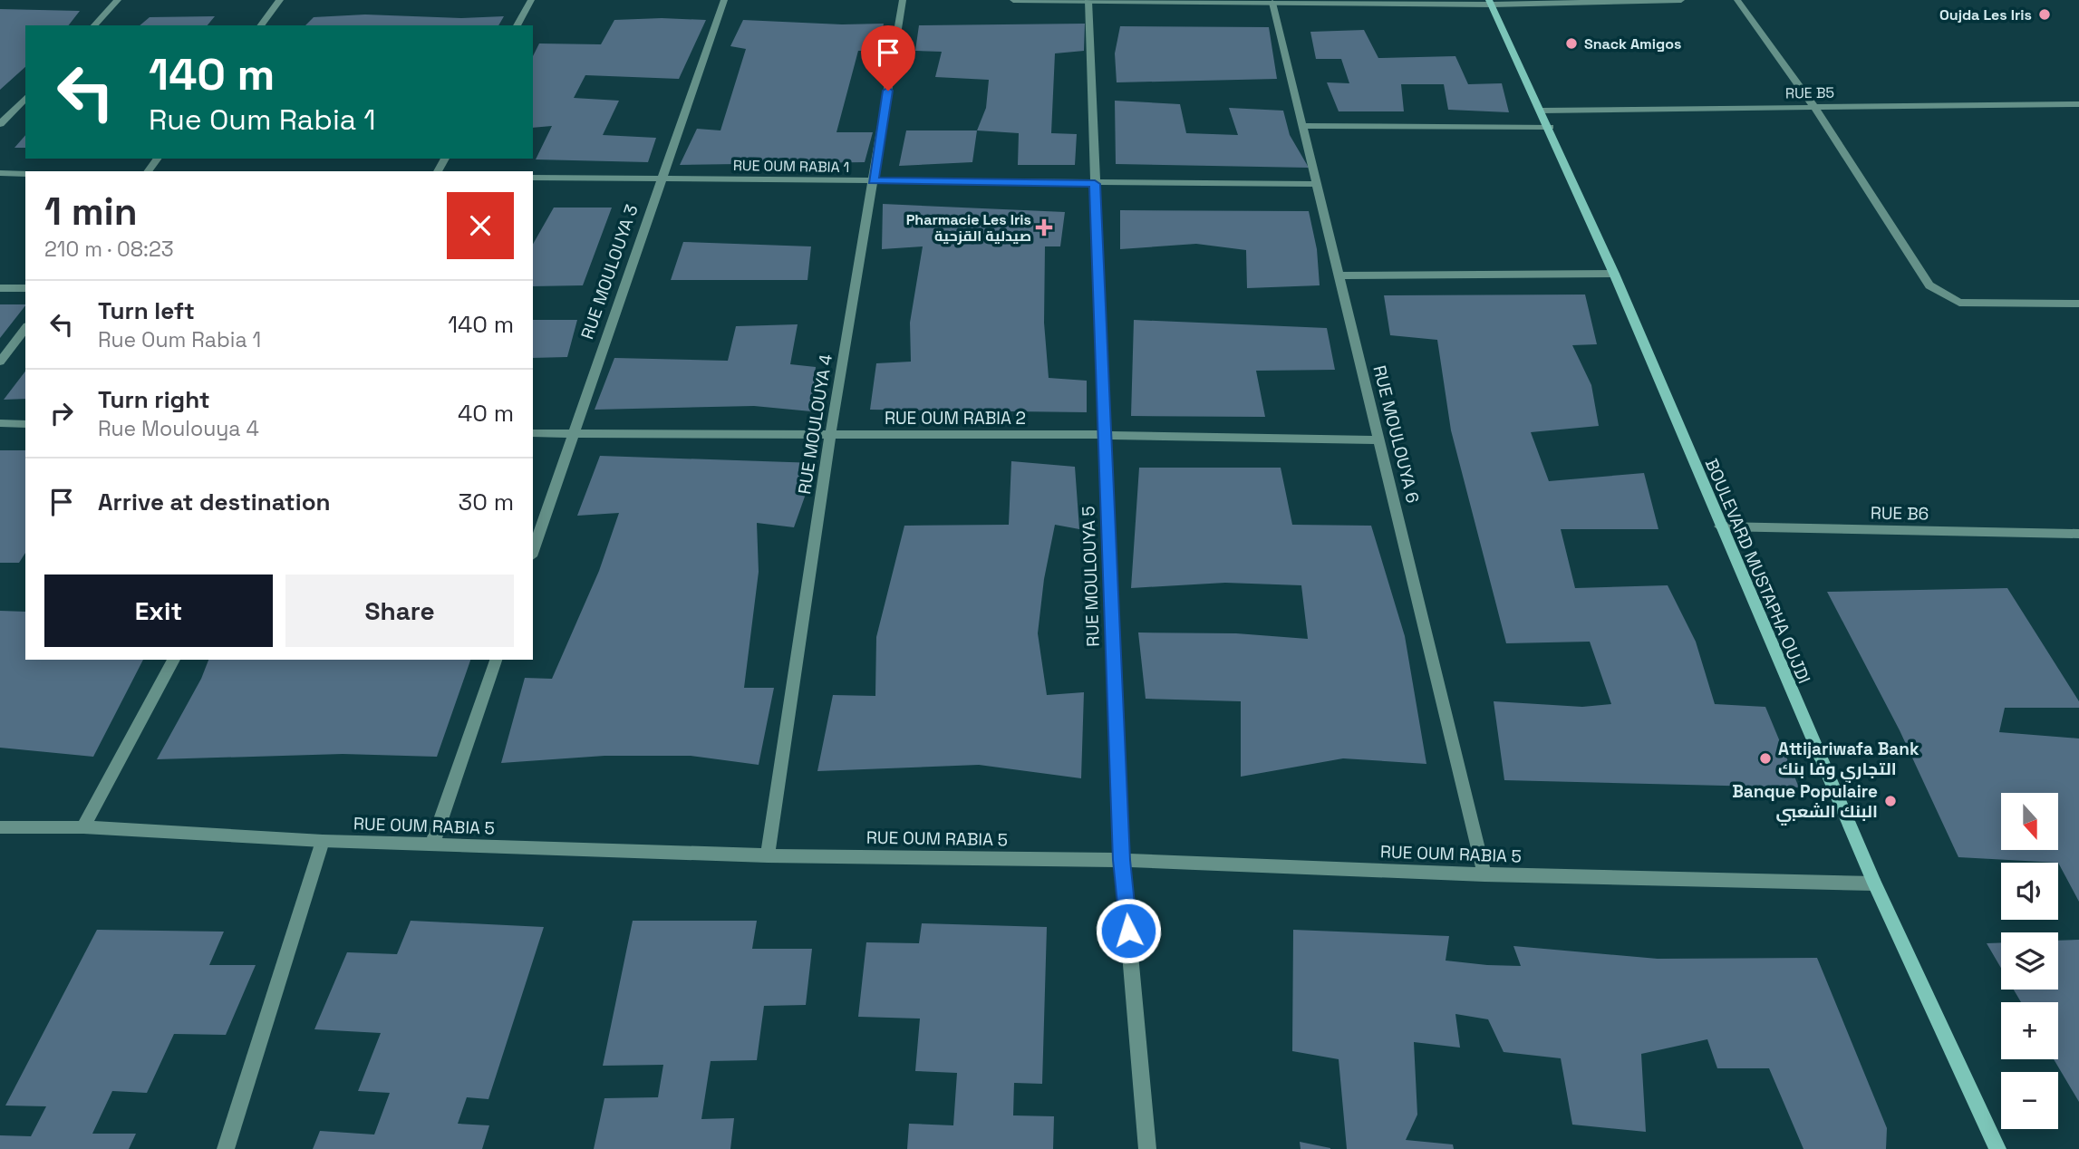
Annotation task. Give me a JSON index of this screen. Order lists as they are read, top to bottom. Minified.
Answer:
{"streets":{"main road":["BOULEVARD MUSTAPHA OUJDI"],"street":["RUE B5","RUE OUM RABIA 1","RUE MOULOUYA 3","RUE OUM RABIA 2","RUE MOULOUYA 4","RUE MOULOUYA 6","RUE B6","RUE MOULOUYA 5","RUE OUM RABIA 5"]},"crossings":[["RUE B5","BOULEVARD MUSTAPHA OUJDI"],["RUE OUM RABIA 1","RUE MOULOUYA 3"],["RUE OUM RABIA 1","RUE MOULOUYA 4"],["RUE OUM RABIA 1","RUE MOULOUYA 6"],["RUE OUM RABIA 1","RUE MOULOUYA 5"],["RUE MOULOUYA 3","RUE OUM RABIA 2"],["RUE OUM RABIA 2","RUE MOULOUYA 4"],["RUE OUM RABIA 2","RUE MOULOUYA 6"],["RUE OUM RABIA 2","RUE MOULOUYA 5"],["RUE MOULOUYA 4","RUE OUM RABIA 5"],["RUE MOULOUYA 6","RUE OUM RABIA 5"],["RUE B6","BOULEVARD MUSTAPHA OUJDI"],["BOULEVARD MUSTAPHA OUJDI","RUE OUM RABIA 5"],["RUE MOULOUYA 5","RUE OUM RABIA 5"]],"places":{"other":["Oujda Les Iris","Snack Amigos","Attijariwafa Bank التجاري وفا بنك","Banque Populaire البنك الشعبي"],"health":["Pharmacie Les Iris صيدلية القزحية"]},"north":"bottom","page":{"turn":["140 m","Rue Oum Rabia 1"],"heading":["1 min","210 m · 08:23"],"list":[{"name":"Turn left","note":"Rue Oum Rabia 1","value":"140 m"},{"name":"Turn right","note":"Rue Moulouya 4","value":"40 m"},{"name":"Arrive at destination","value":"30 m"}],"buttons":["Exit","Share"],"map_buttons":["+","−"]}}
